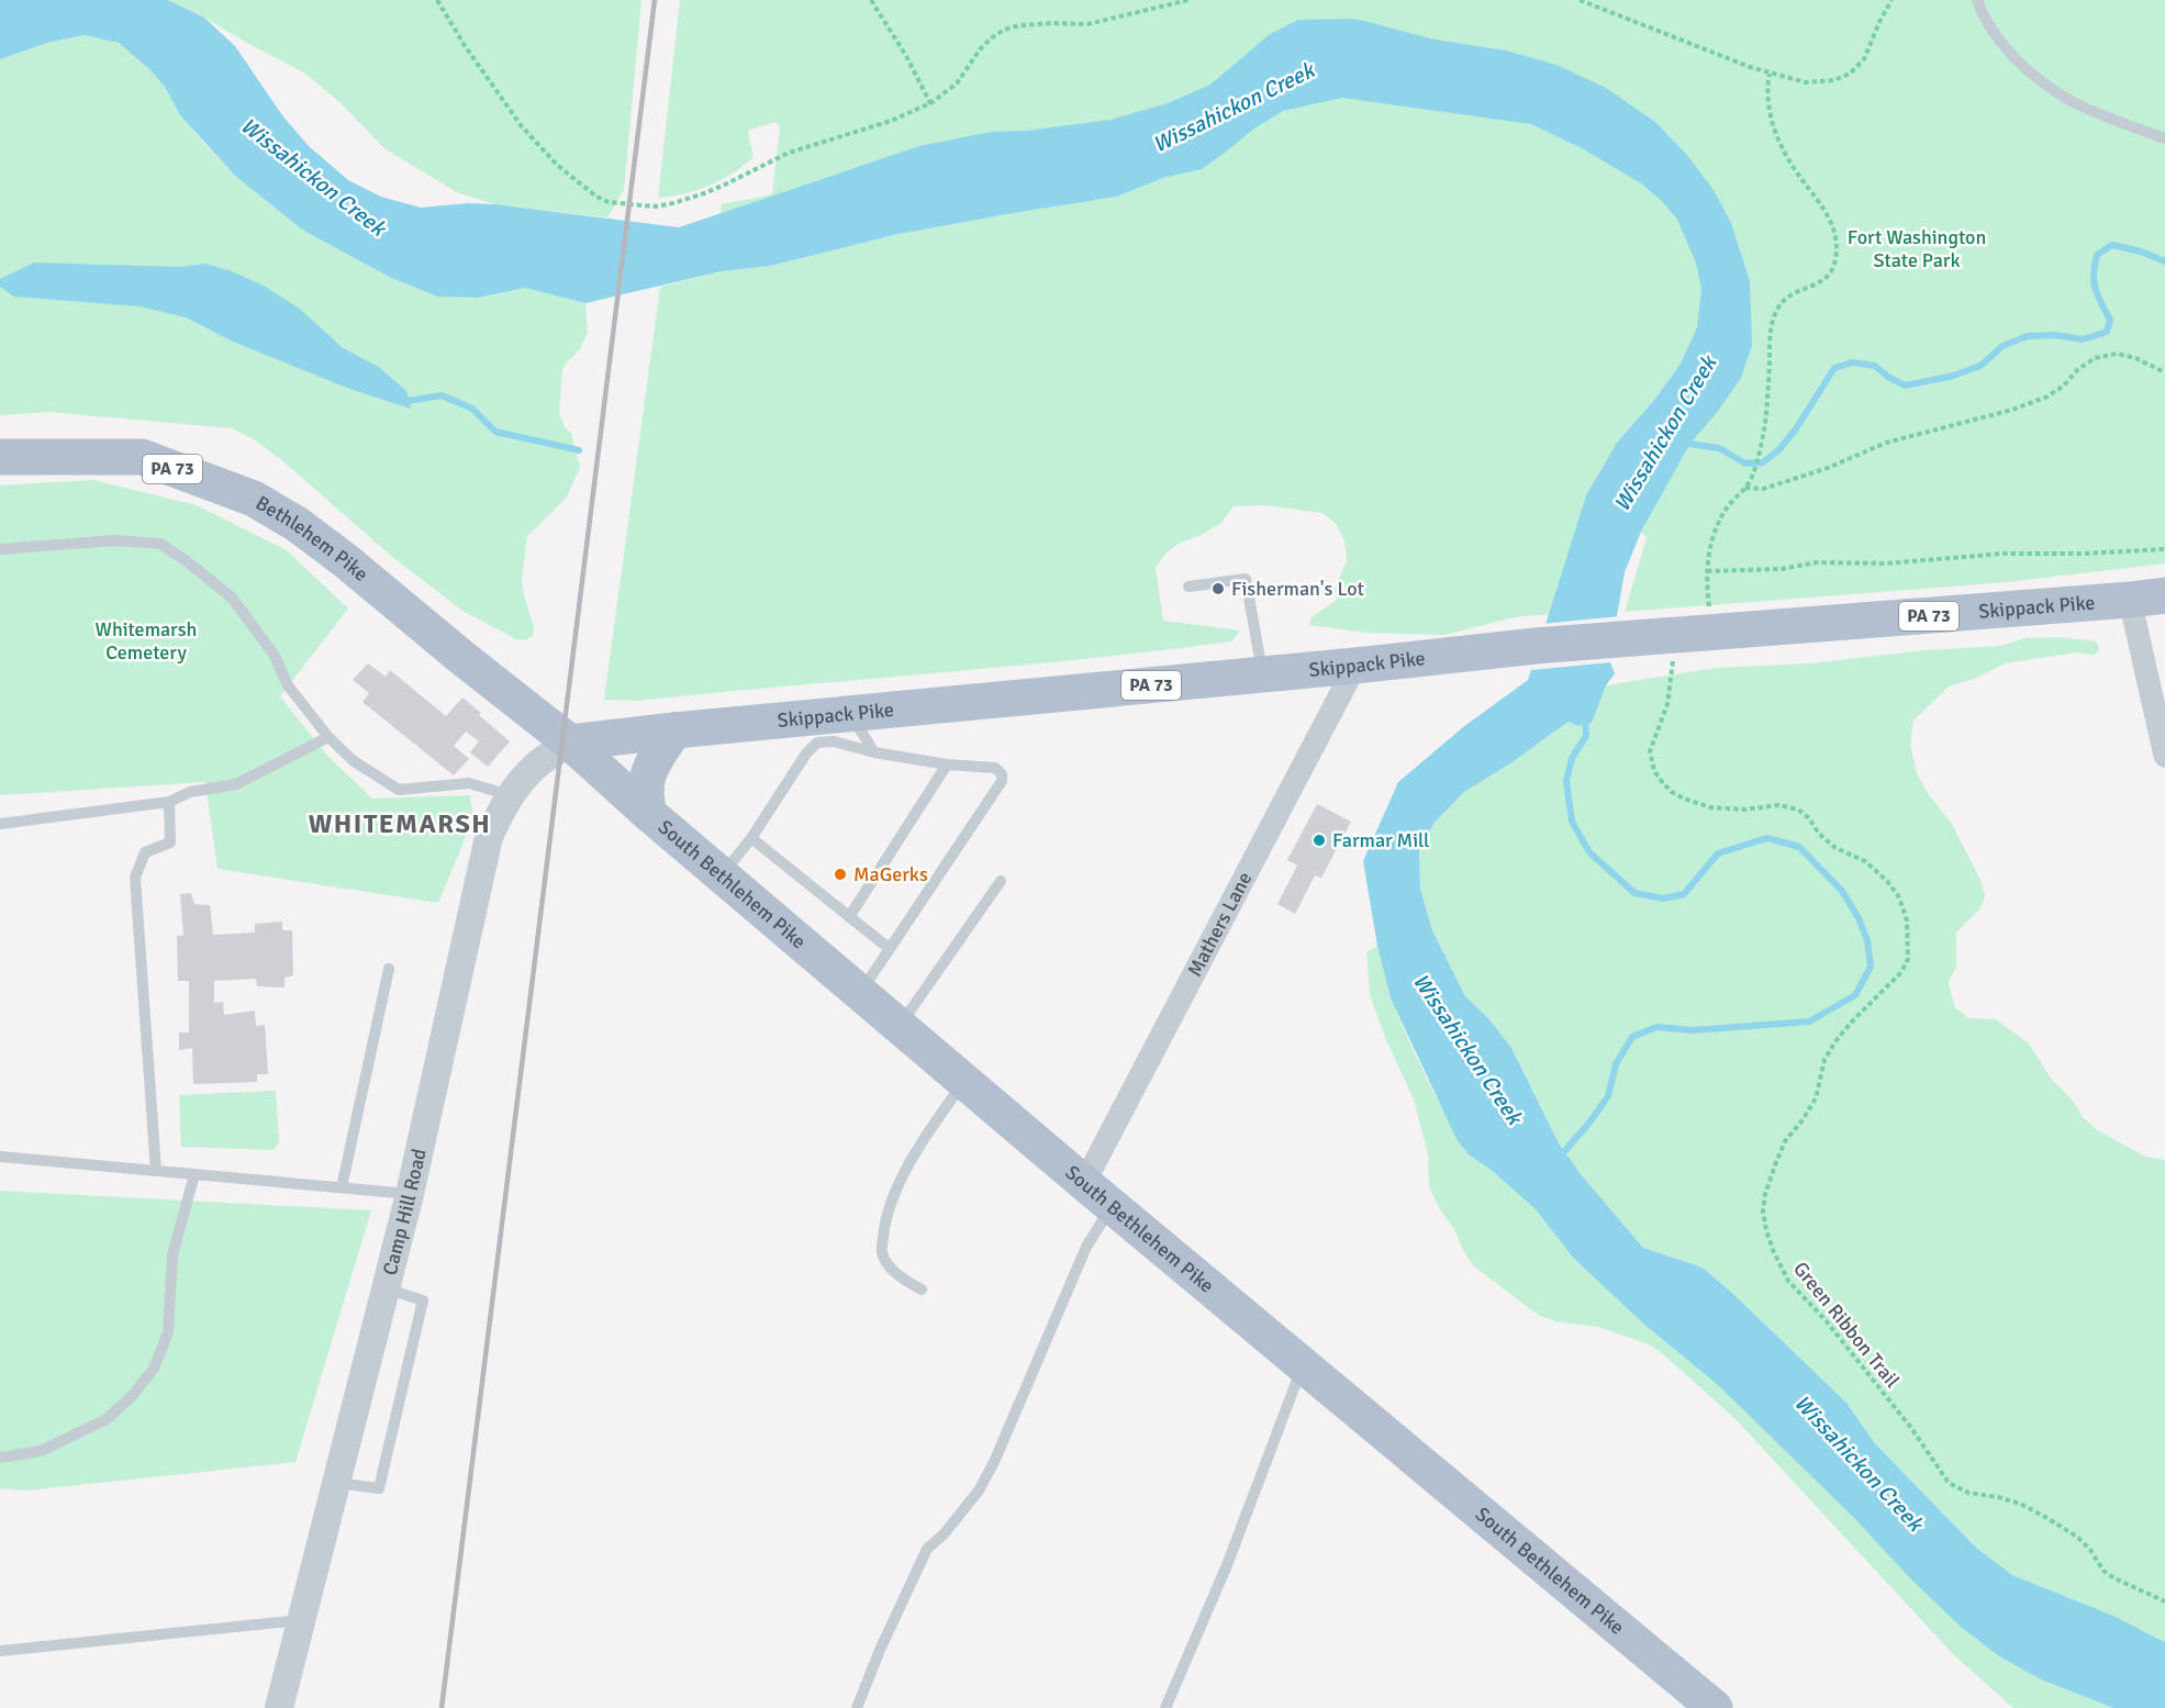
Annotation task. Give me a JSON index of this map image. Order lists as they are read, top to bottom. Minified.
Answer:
{"streets":{"main road":["PA 73","Bethlehem Pike","Skippack Pike","South Bethlehem Pike"],"street":["Mathers Lane","Camp Hill Road"],"path":["Green Ribbon Trail"]},"crossings":[["Bethlehem Pike","Skippack Pike"],["Bethlehem Pike","South Bethlehem Pike"],["Bethlehem Pike","Camp Hill Road"],["Skippack Pike","South Bethlehem Pike"],["Skippack Pike","Mathers Lane"],["Skippack Pike","Camp Hill Road"],["South Bethlehem Pike","Mathers Lane"],["South Bethlehem Pike","Camp Hill Road"]],"districts":["WHITEMARSH"],"water":["Wissahickon Creek"],"parks":["Fort Washington State Park","Whitemarsh Cemetery"],"places":["Fisherman's Lot","Farmar Mill","MaGerks"]}
